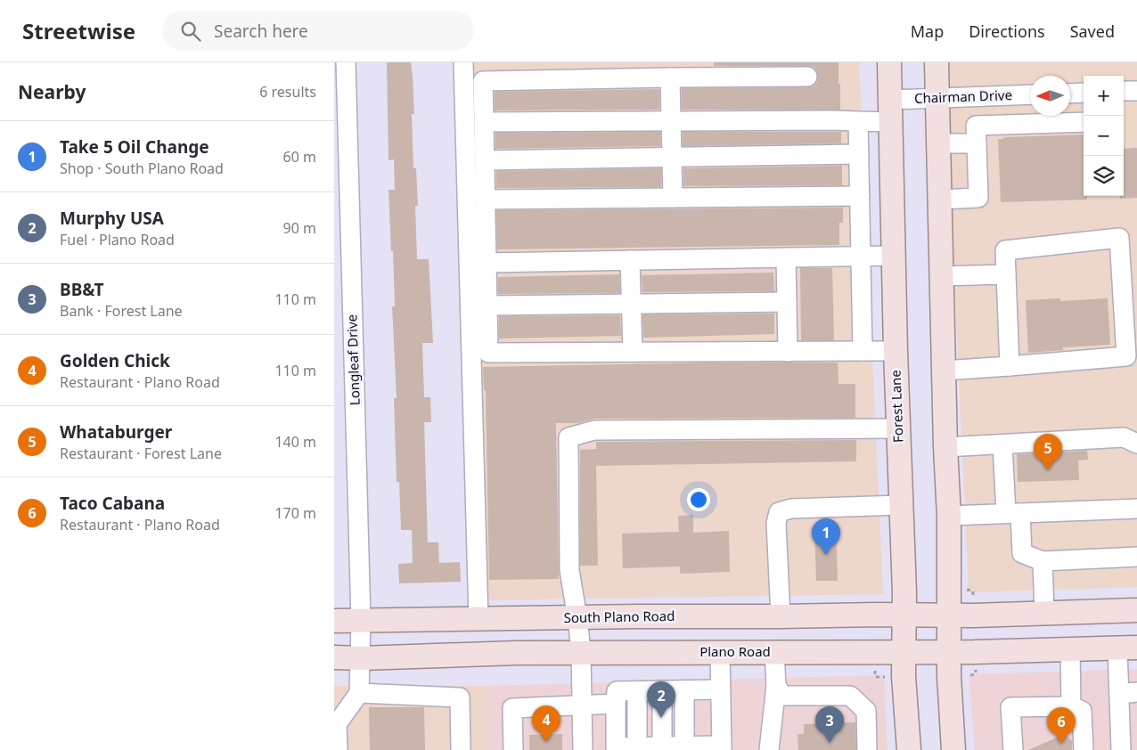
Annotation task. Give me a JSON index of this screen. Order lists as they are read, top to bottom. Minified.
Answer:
{"streets":{"main road":["Forest Lane","South Plano Road","Plano Road"],"street":["Chairman Drive","Longleaf Drive"]},"crossings":[["Chairman Drive","Forest Lane"],["Longleaf Drive","South Plano Road"],["Longleaf Drive","Plano Road"],["Forest Lane","South Plano Road"],["Forest Lane","Plano Road"]],"north":"left","page":{"header":"Streetwise","search":"Search here","nav":["Map","Directions","Saved"],"heading":["Nearby","6 results"],"map_buttons":["+","−"],"list":[{"mark":"1","name":"Take 5 Oil Change","note":"Shop · South Plano Road","value":"60 m"},{"mark":"2","name":"Murphy USA","note":"Fuel · Plano Road","value":"90 m"},{"mark":"3","name":"BB&T","note":"Bank · Forest Lane","value":"110 m"},{"mark":"4","name":"Golden Chick","note":"Restaurant · Plano Road","value":"110 m"},{"mark":"5","name":"Whataburger","note":"Restaurant · Forest Lane","value":"140 m"},{"mark":"6","name":"Taco Cabana","note":"Restaurant · Plano Road","value":"170 m"}],"pins":["5","1","2","4","3","6"]}}
